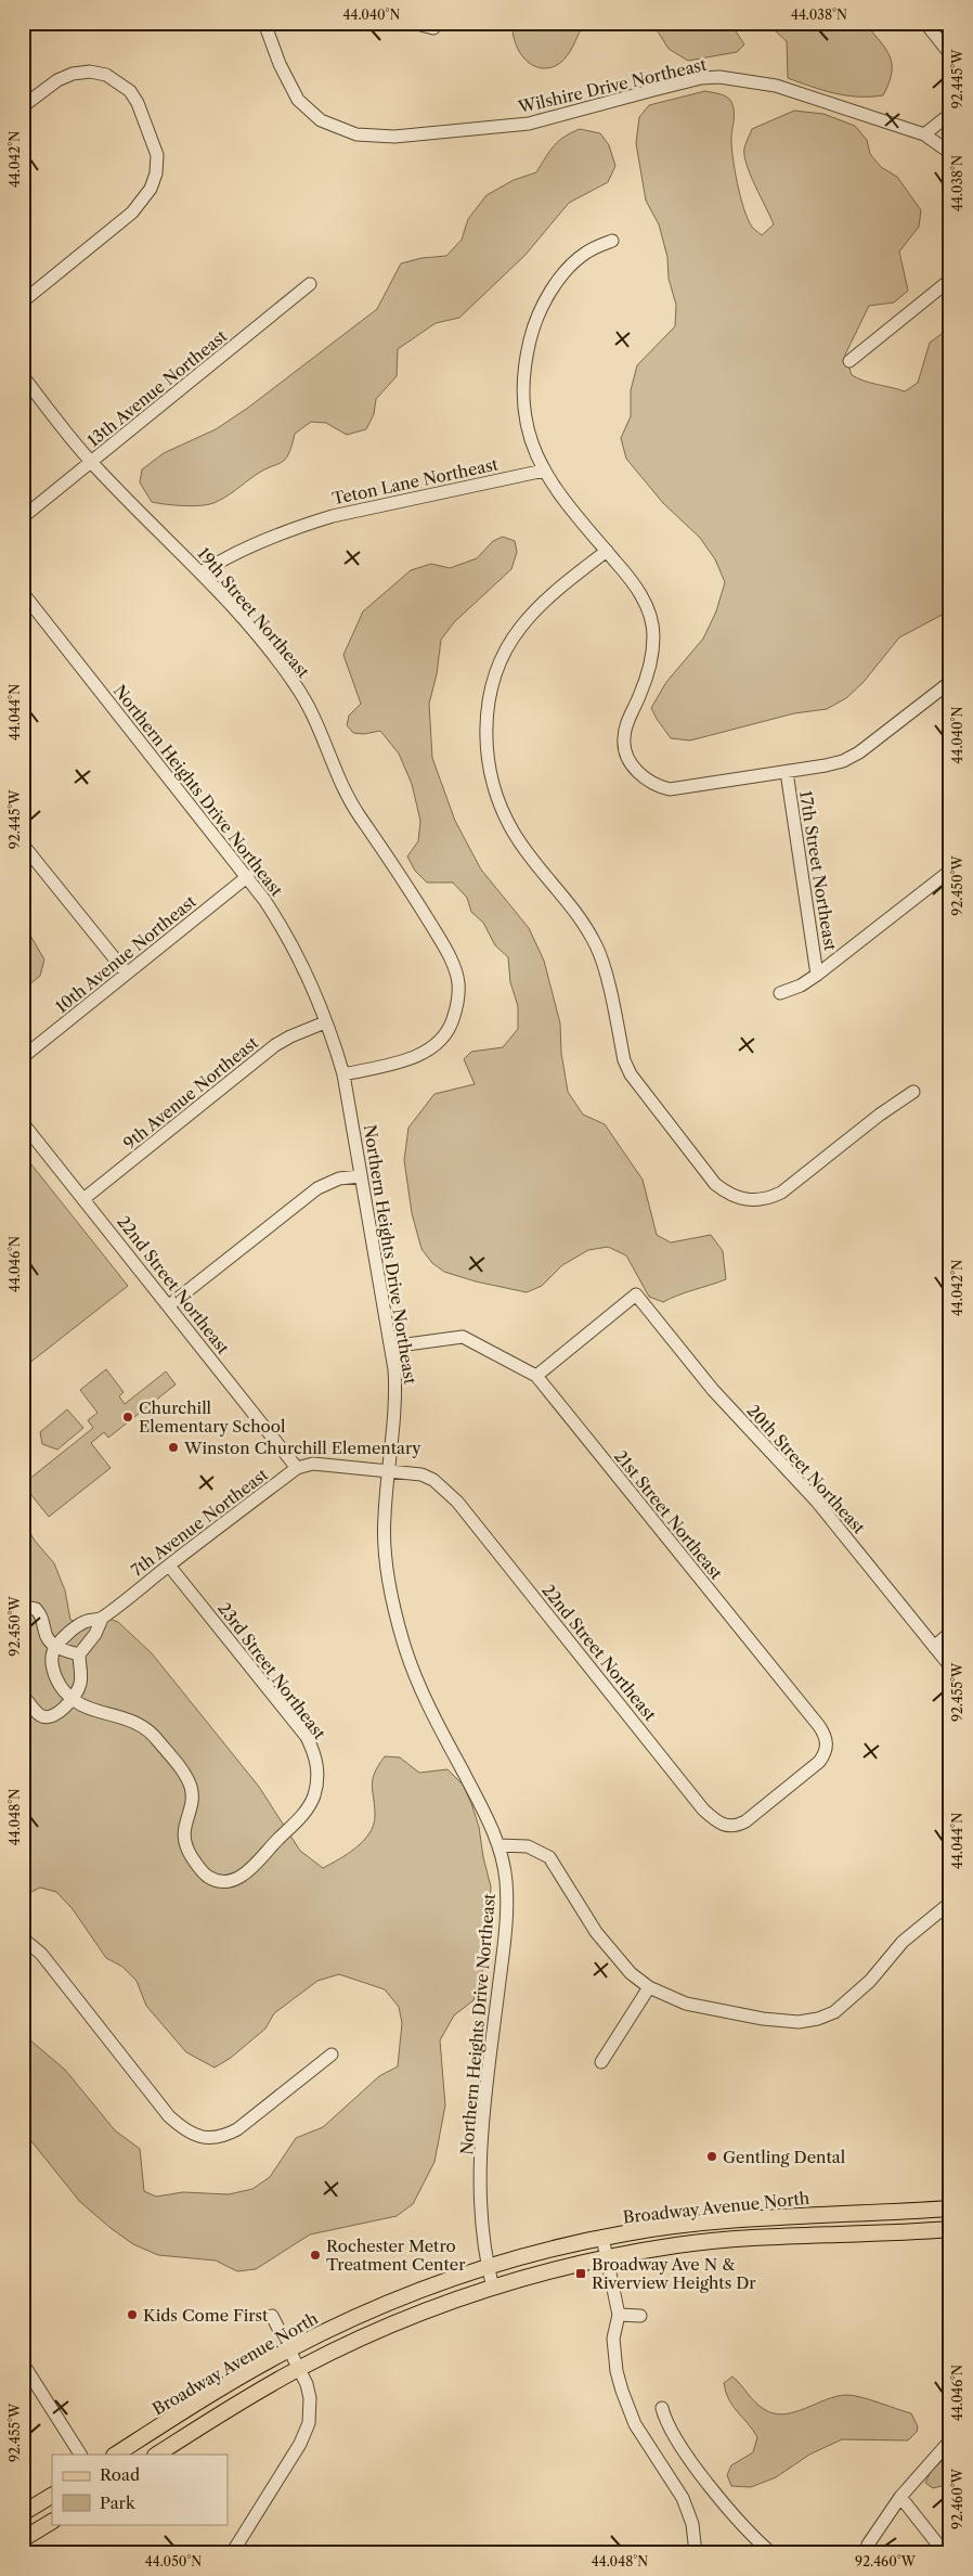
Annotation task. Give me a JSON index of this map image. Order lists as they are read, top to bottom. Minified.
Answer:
{"streets":{"main road":["Broadway Avenue North"],"street":["Wilshire Drive Northeast","13th Avenue Northeast","Teton Lane Northeast","19th Street Northeast","Northern Heights Drive Northeast","17th Street Northeast","10th Avenue Northeast","9th Avenue Northeast","22nd Street Northeast","20th Street Northeast","21st Street Northeast","7th Avenue Northeast","23rd Street Northeast"]},"crossings":[["13th Avenue Northeast","19th Street Northeast"],["Teton Lane Northeast","19th Street Northeast"],["19th Street Northeast","Northern Heights Drive Northeast"],["Northern Heights Drive Northeast","10th Avenue Northeast"],["Northern Heights Drive Northeast","9th Avenue Northeast"],["Northern Heights Drive Northeast","22nd Street Northeast"],["Northern Heights Drive Northeast","21st Street Northeast"],["Northern Heights Drive Northeast","7th Avenue Northeast"],["Northern Heights Drive Northeast","Broadway Avenue North"],["9th Avenue Northeast","22nd Street Northeast"],["22nd Street Northeast","21st Street Northeast"],["22nd Street Northeast","7th Avenue Northeast"],["20th Street Northeast","21st Street Northeast"],["7th Avenue Northeast","23rd Street Northeast"]],"places":{"other":["Churchill Elementary School","Winston Churchill Elementary","Gentling Dental","Rochester Metro Treatment Center","Kids Come First"],"transit":["Broadway Ave N & Riverview Heights Dr"]},"legend":["Road","Park"],"coordinates":["44.040°N","44.038°N","92.445°W","44.042°N","44.044°N","92.450°W","44.046°N","92.455°W","44.048°N","92.460°W","44.050°N"]}
